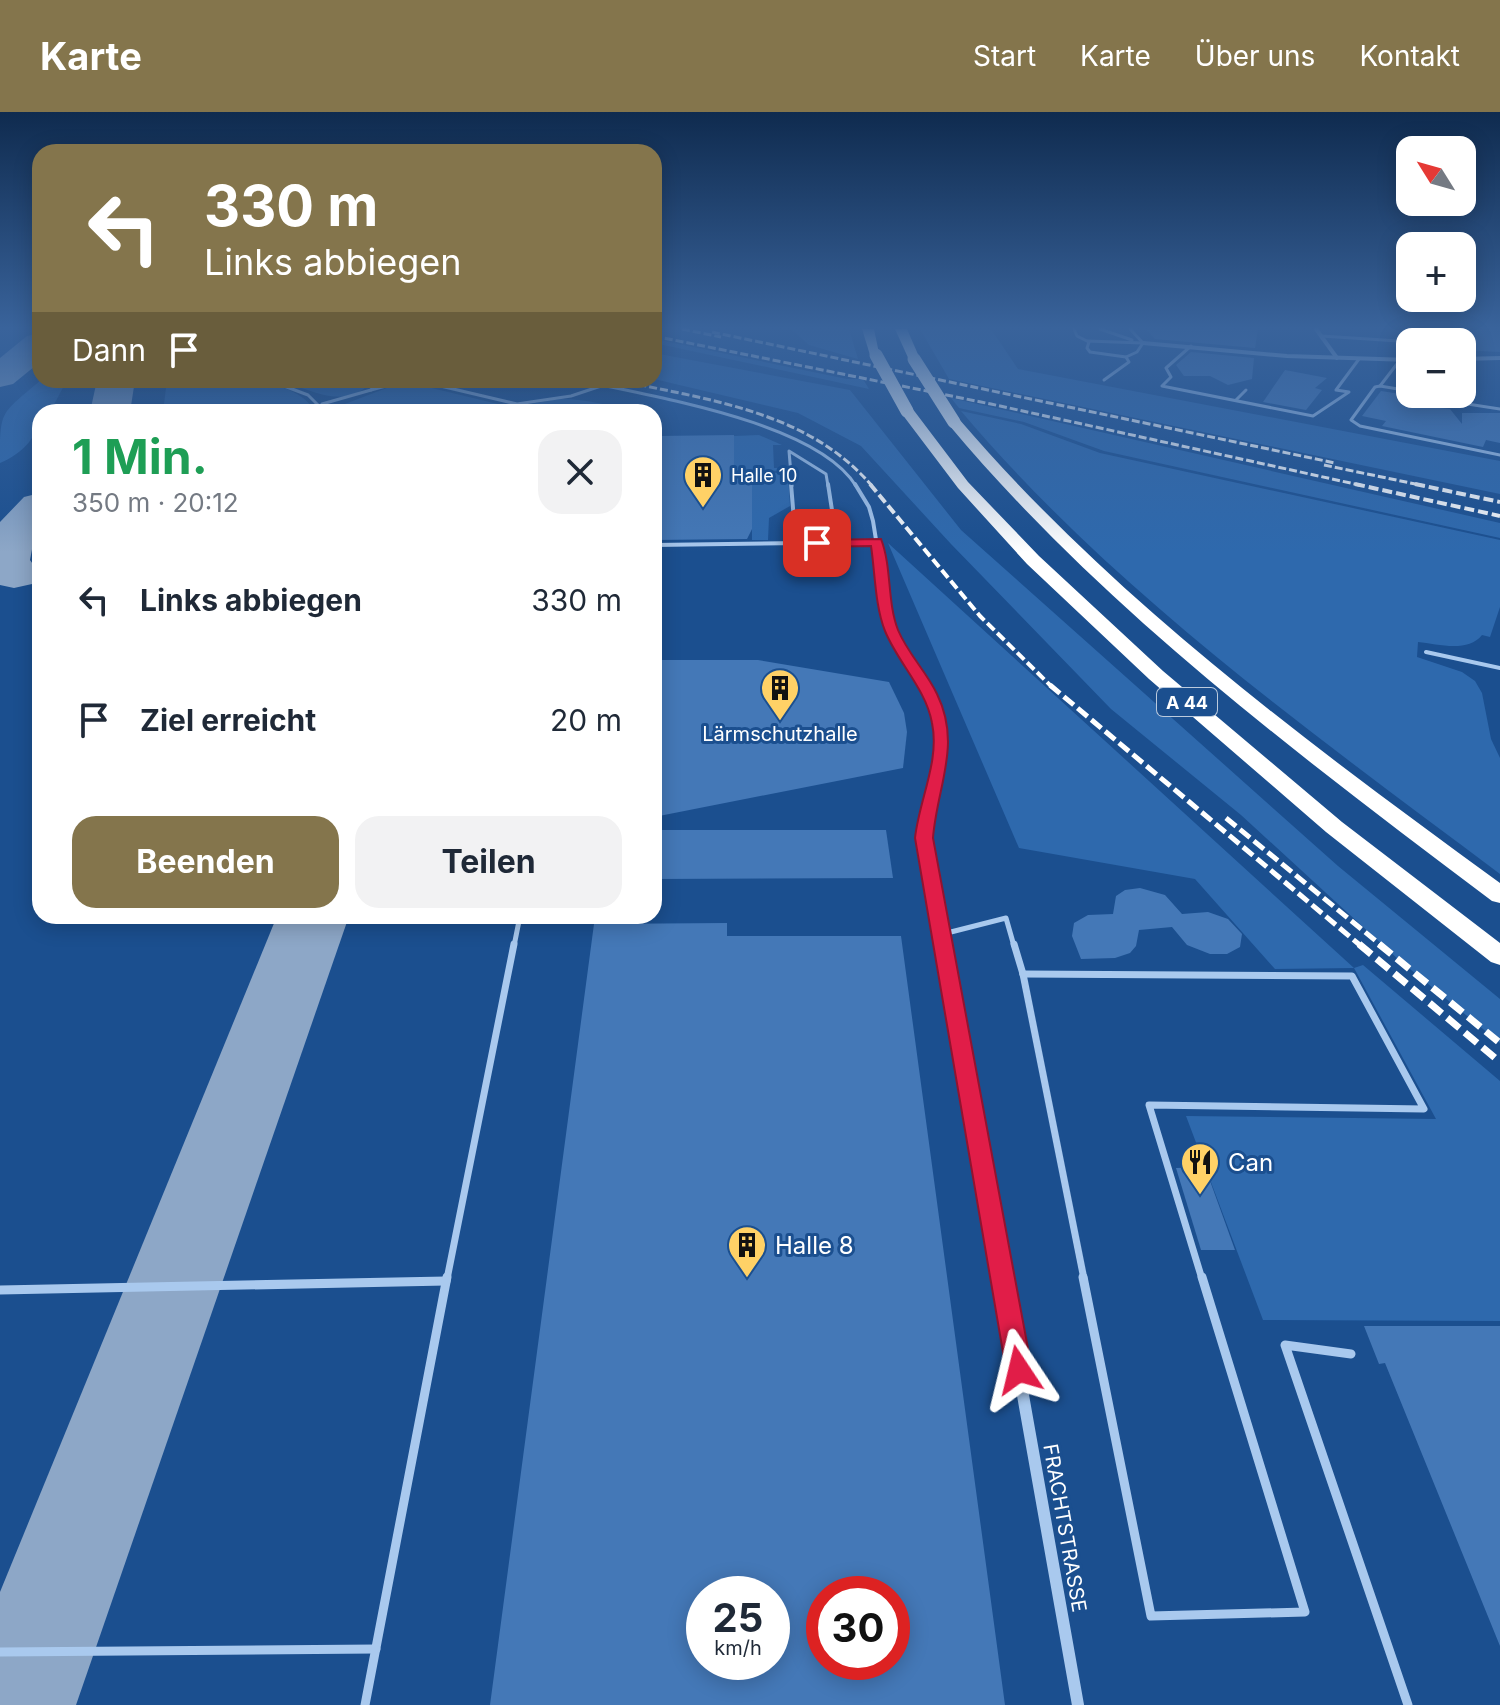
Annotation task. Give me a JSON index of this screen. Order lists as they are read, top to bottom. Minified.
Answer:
{"streets":{"highway":["A 44"],"street":["FRACHTSTRASSE"]},"places":{"building":["Halle 10","Lärmschutzhalle","Halle 8"],"restaurant":["Can"]},"north":"top left","page":{"header":"Karte","nav":["Start","Karte","Über uns","Kontakt"],"map_buttons":["+","−"],"turn":["330 m","Links abbiegen"],"then":"Dann","heading":["1 Min.","350 m · 20:12"],"list":[{"name":"Links abbiegen","value":"330 m"},{"name":"Ziel erreicht","value":"20 m"}],"buttons":["Beenden","Teilen"],"speed":"25 km/h","limit":"30"}}
